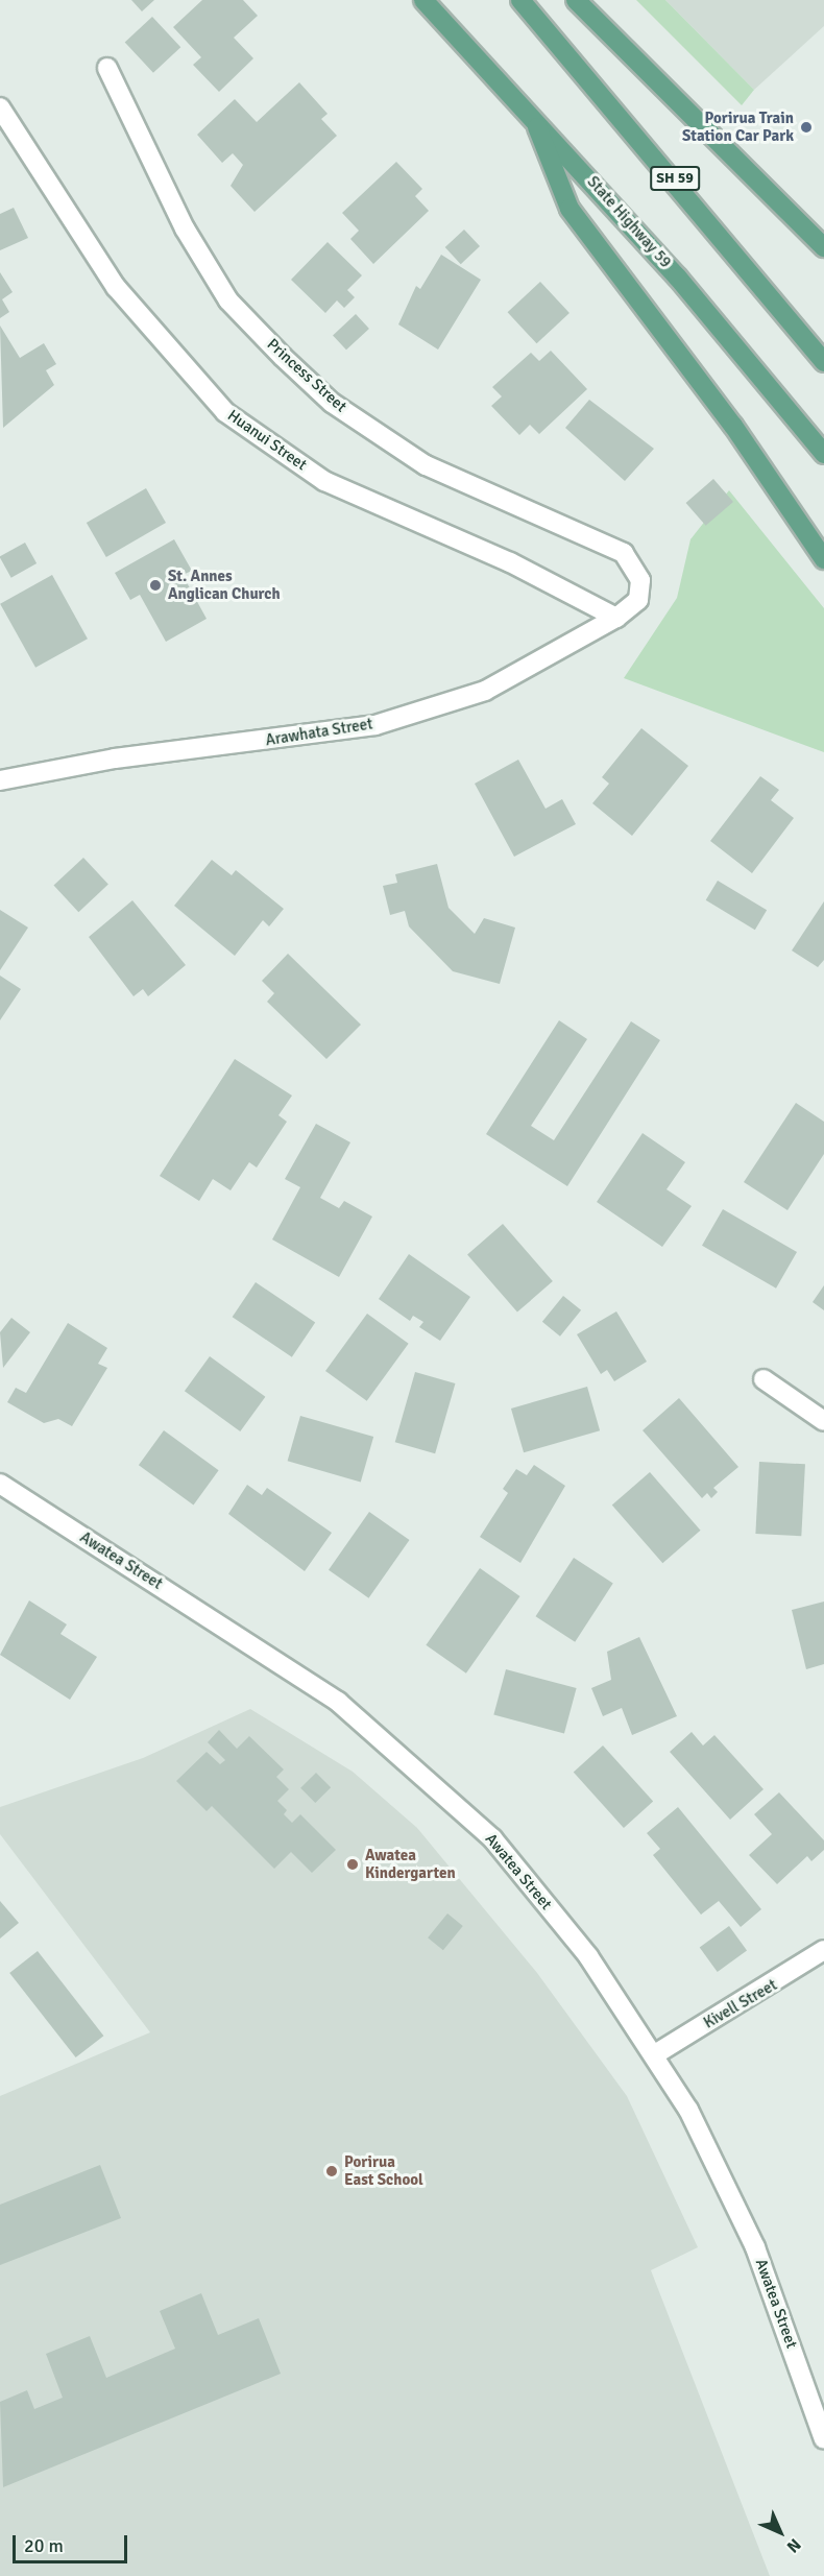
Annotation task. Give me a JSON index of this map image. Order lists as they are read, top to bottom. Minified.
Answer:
{"streets":{"main road":["SH 59","State Highway 59"],"street":["Princess Street","Huanui Street","Arawhata Street","Awatea Street","Kivell Street"]},"crossings":[["Princess Street","Huanui Street"],["Princess Street","Arawhata Street"],["Huanui Street","Arawhata Street"],["Awatea Street","Kivell Street"]],"places":["Porirua Train Station Car Park","St. Annes Anglican Church","Awatea Kindergarten","Porirua East School"],"scale_bar":"20 m","north":"bottom right"}
